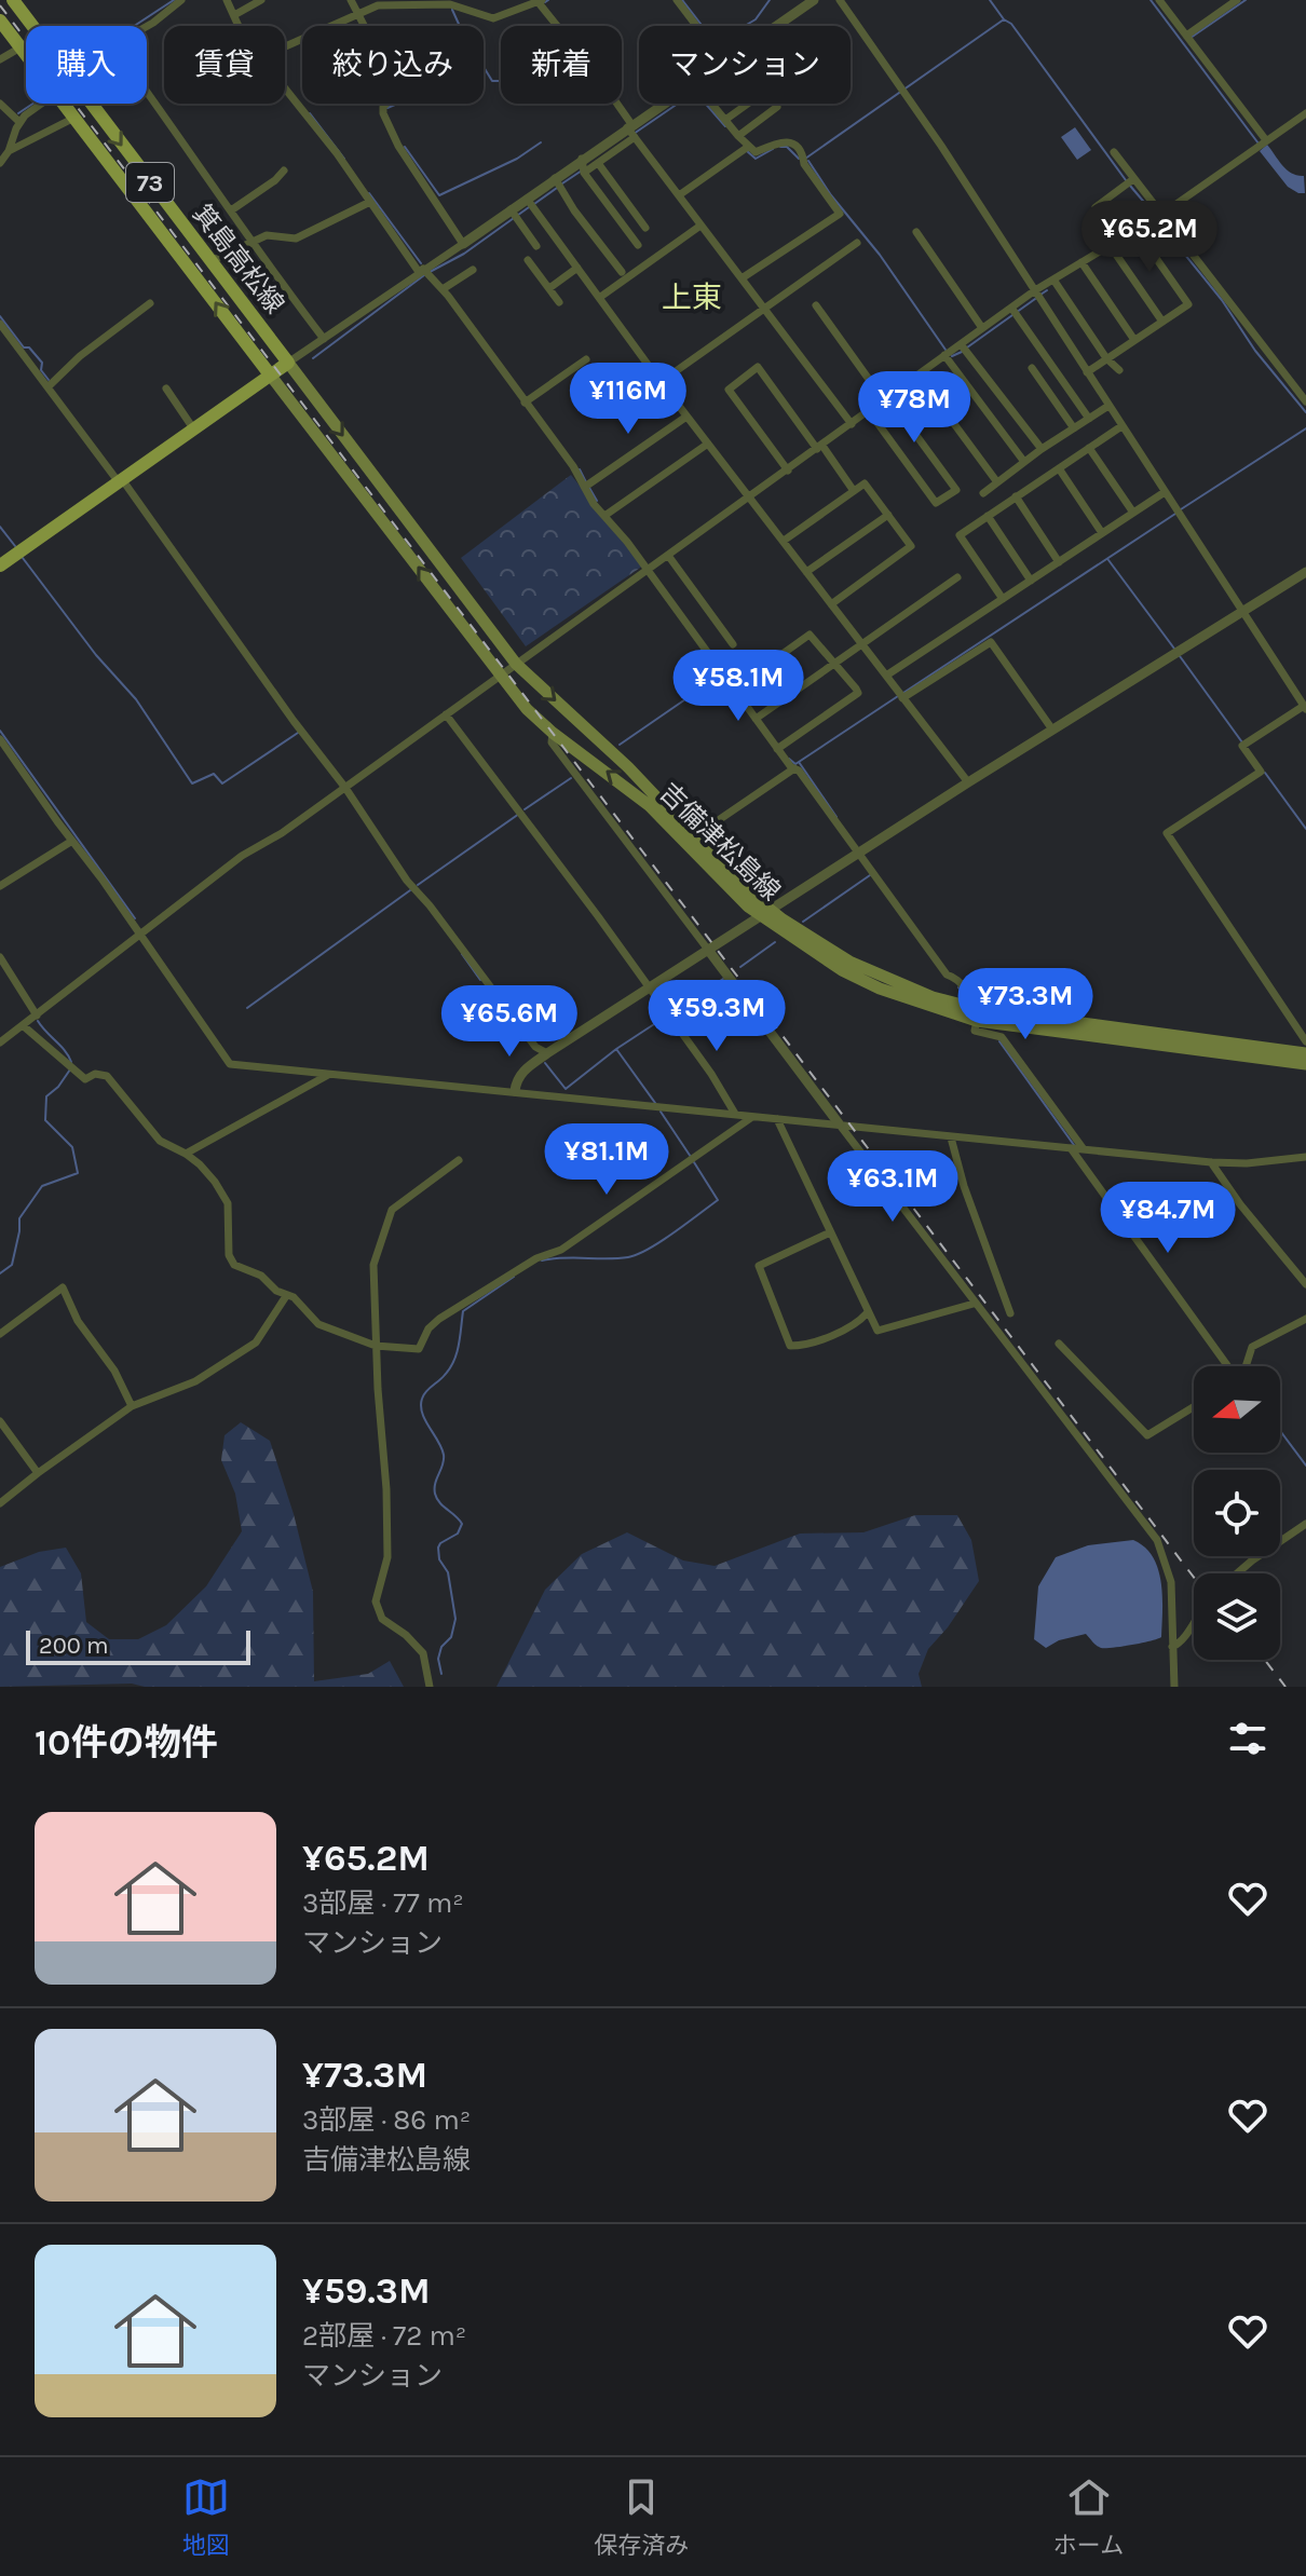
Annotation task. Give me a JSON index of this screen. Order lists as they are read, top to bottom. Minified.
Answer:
{"streets":{"main road":["73","箕島高松線","吉備津松島線"]},"crossings":[["箕島高松線","吉備津松島線"]],"districts":["上東"],"scale_bar":"200 m","north":"left","page":{"chip":["購入","賃貸","絞り込み","新着","マンション"],"price":["¥65.2M","¥116M","¥78M","¥58.1M","¥73.3M","¥59.3M","¥65.6M","¥81.1M","¥63.1M","¥84.7M"],"scale":"200 m","heading":"10件の物件","list":[{"name":"¥65.2M","note":"3部屋 · 77 m² · マンション"},{"name":"¥73.3M","note":"3部屋 · 86 m² · 吉備津松島線"},{"name":"¥59.3M","note":"2部屋 · 72 m² · マンション"}],"tabs":["地図","保存済み","ホーム"]}}
